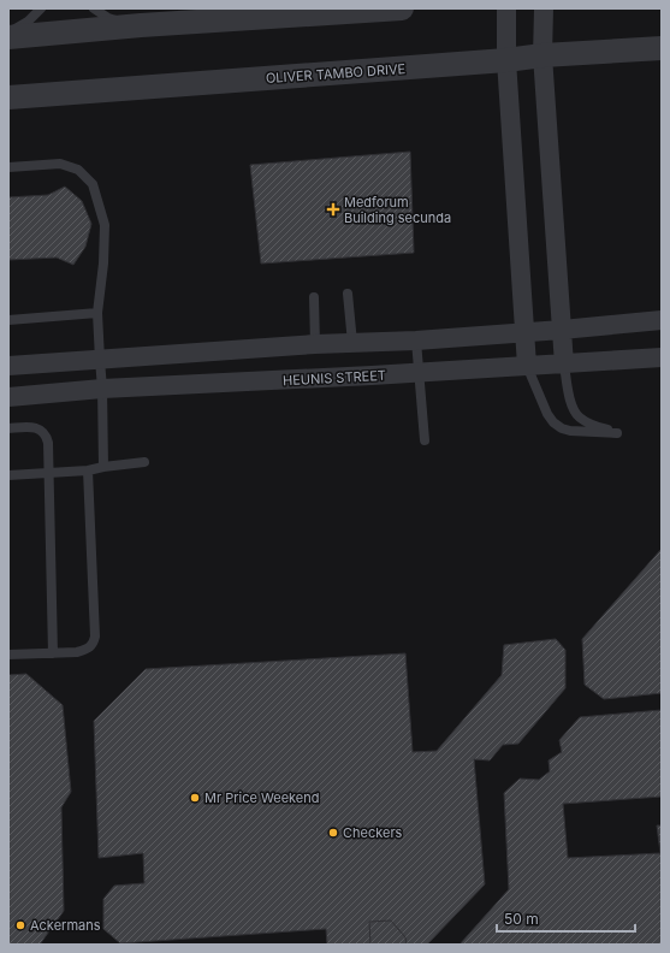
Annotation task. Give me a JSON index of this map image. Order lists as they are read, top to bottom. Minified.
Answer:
{"streets":{"street":["OLIVER TAMBO DRIVE","HEUNIS STREET"]},"places":{"health":["Medforum Building secunda"],"other":["Mr Price Weekend","Checkers","Ackermans"]},"scale_bar":"50 m"}
